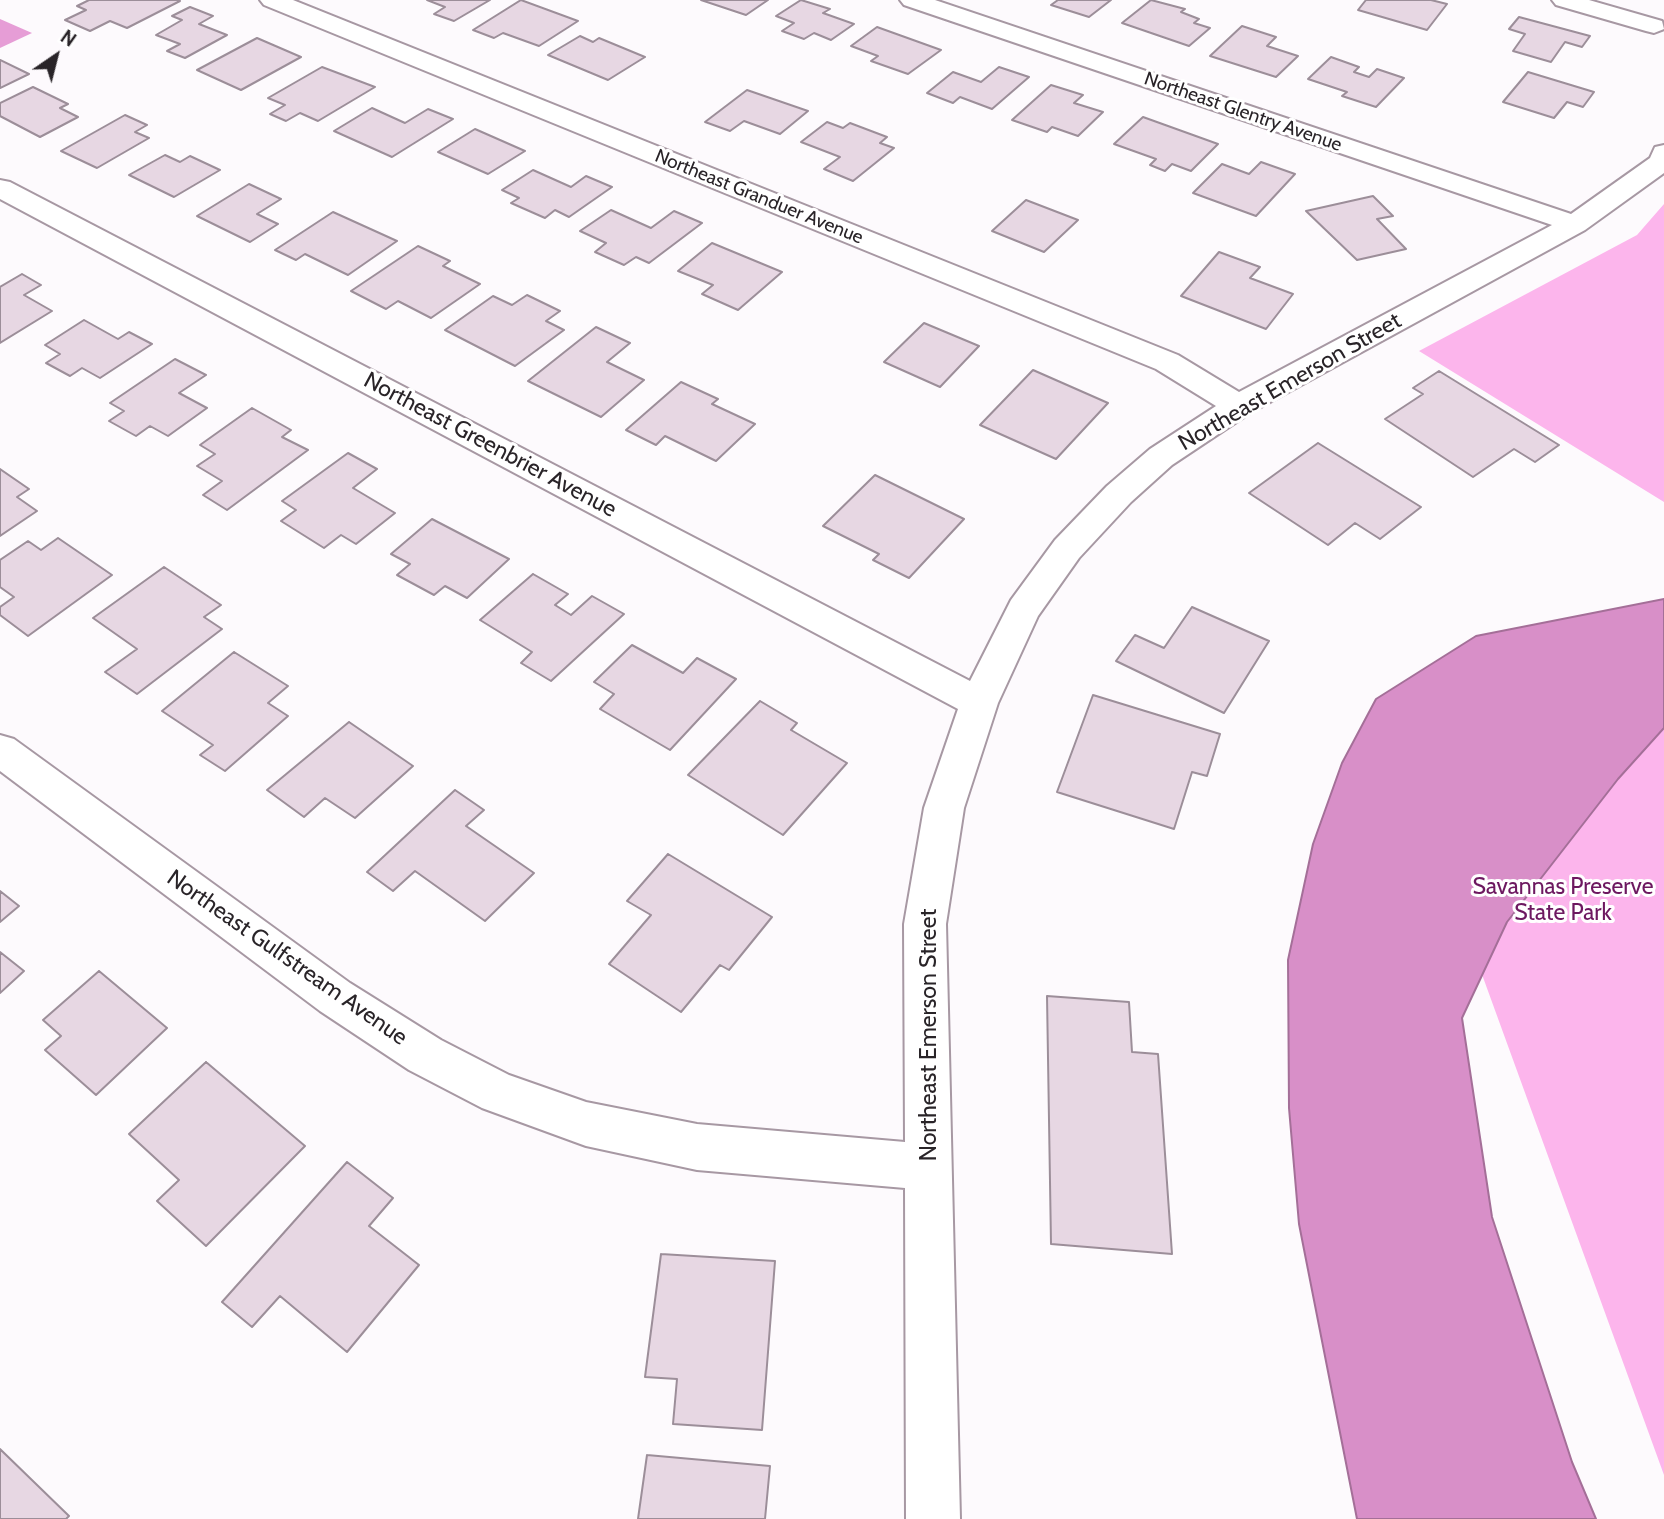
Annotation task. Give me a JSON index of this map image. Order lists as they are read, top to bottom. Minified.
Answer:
{"streets":{"street":["Northeast Glentry Avenue","Northeast Granduer Avenue","Northeast Emerson Street","Northeast Greenbrier Avenue","Northeast Gulfstream Avenue"]},"crossings":[["Northeast Glentry Avenue","Northeast Emerson Street"],["Northeast Granduer Avenue","Northeast Emerson Street"],["Northeast Emerson Street","Northeast Greenbrier Avenue"],["Northeast Emerson Street","Northeast Gulfstream Avenue"]],"parks":["Savannas Preserve State Park"],"north":"top right"}
